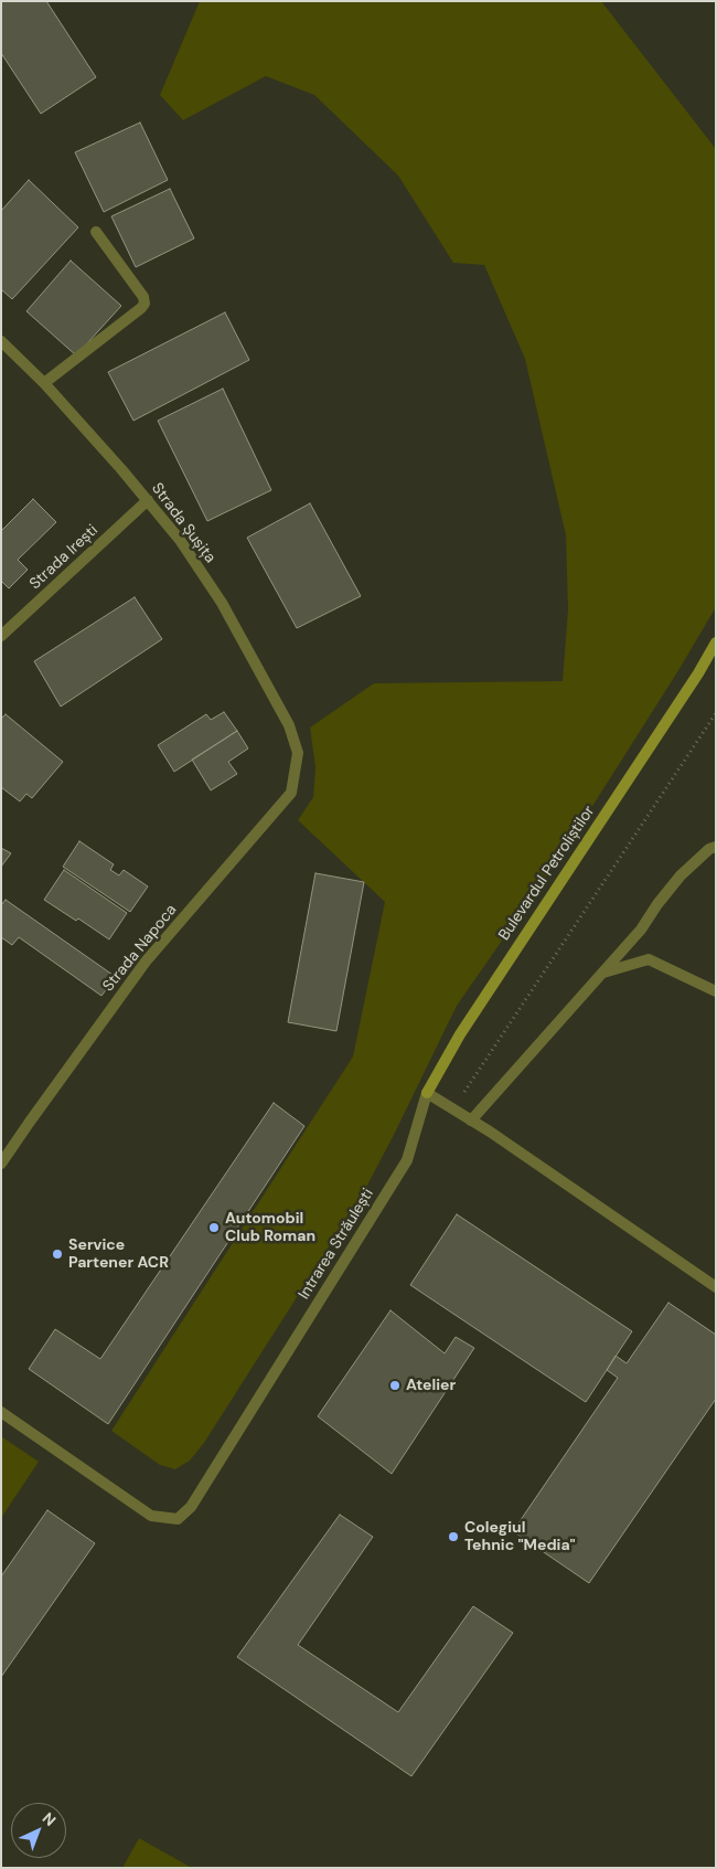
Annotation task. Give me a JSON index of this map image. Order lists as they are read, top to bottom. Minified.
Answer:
{"streets":{"street":["Strada Șușița","Strada Irești","Bulevardul Petroliștilor","Strada Napoca","Intrarea Străulești"]},"crossings":[["Strada Șușița","Strada Irești"],["Strada Șușița","Strada Napoca"],["Bulevardul Petroliștilor","Intrarea Străulești"]],"places":["Automobil Club Roman","Service Partener ACR","Atelier","Colegiul Tehnic \"Media\""],"north":"top right"}
